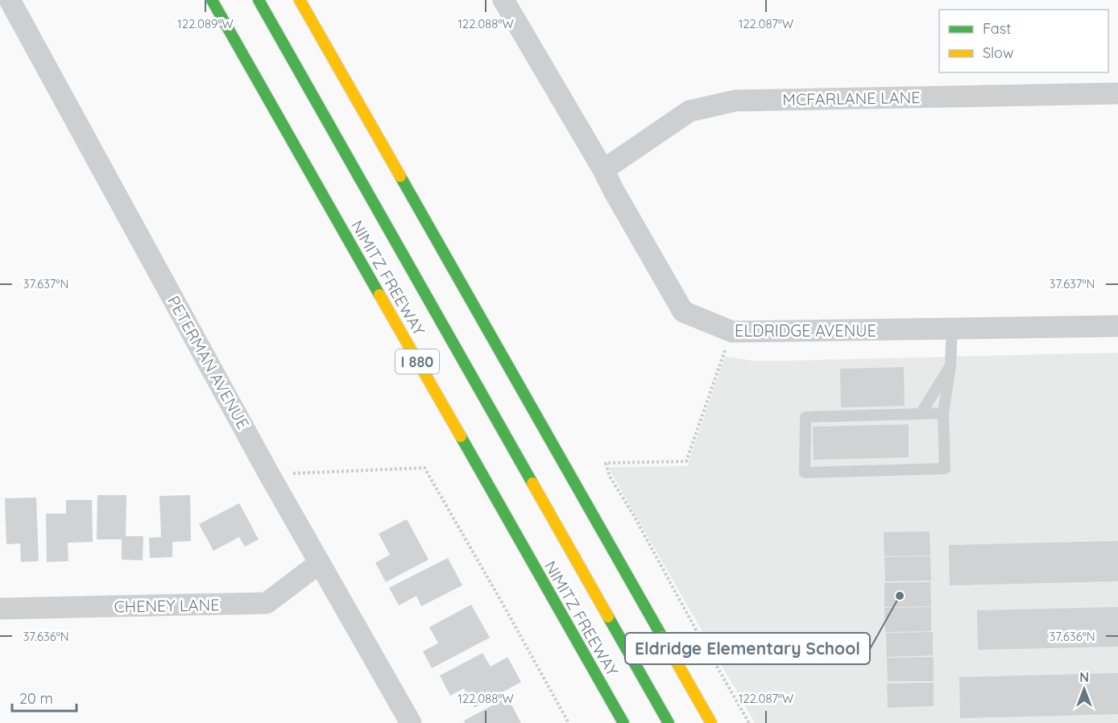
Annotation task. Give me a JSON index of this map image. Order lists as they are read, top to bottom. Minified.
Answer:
{"streets":{"highway":["NIMITZ FREEWAY","I 880"],"street":["MCFARLANE LANE","ELDRIDGE AVENUE","PETERMAN AVENUE","CHENEY LANE"]},"crossings":[["MCFARLANE LANE","ELDRIDGE AVENUE"],["PETERMAN AVENUE","CHENEY LANE"]],"places":["Eldridge Elementary School"],"legend":["Fast","Slow"],"scale_bar":"20 m","north":"top","coordinates":["122.089°W","122.088°W","122.087°W","37.637°N","37.636°N"]}
